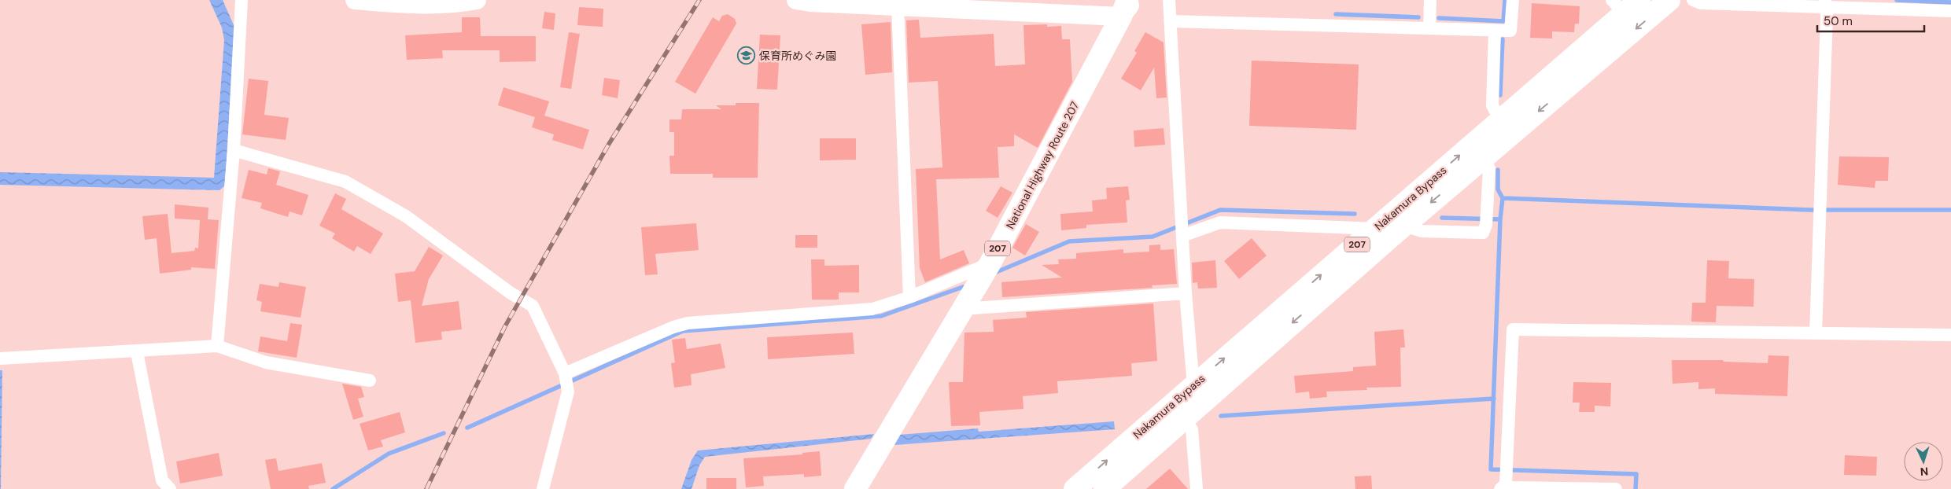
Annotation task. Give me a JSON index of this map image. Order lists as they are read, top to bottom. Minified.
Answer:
{"streets":{"highway":["National Highway Route 207","Nakamura Bypass","207"]},"places":{"school or university":["保育所めぐみ園"]},"scale_bar":"50 m","north":"bottom"}
